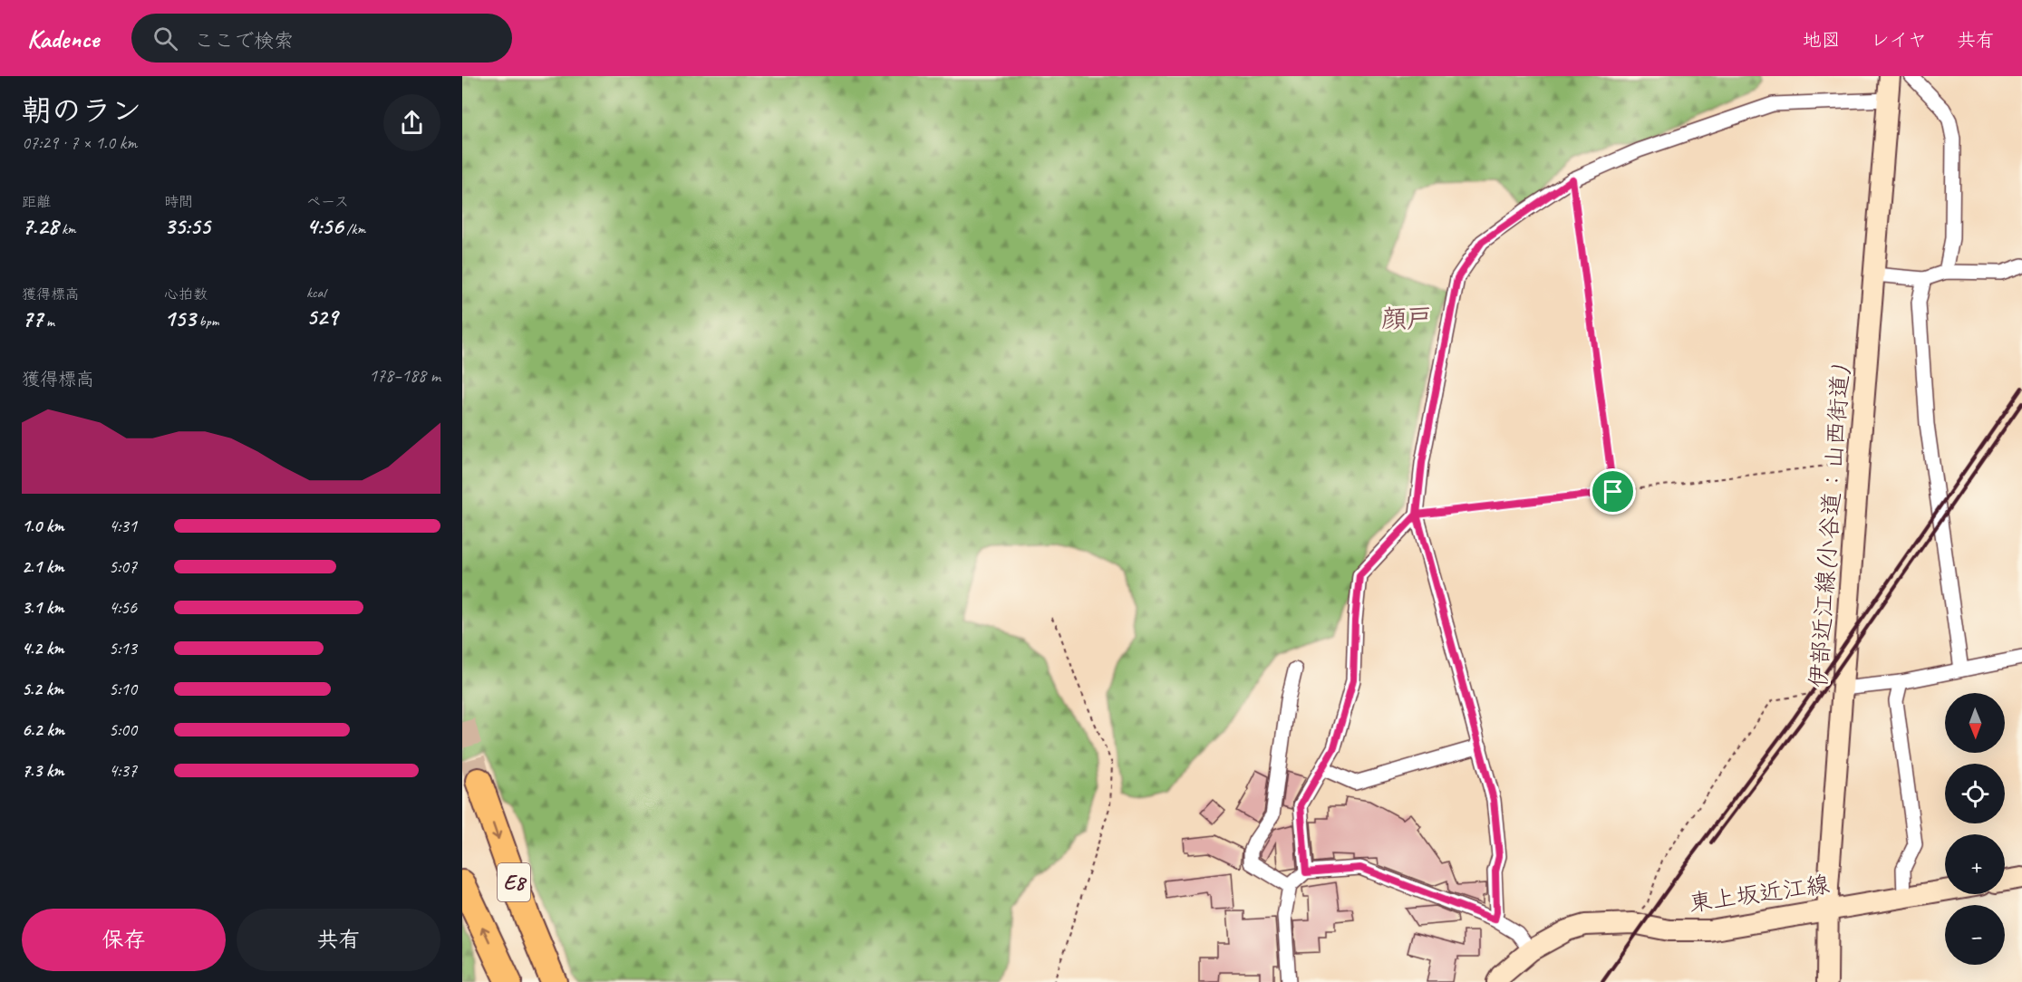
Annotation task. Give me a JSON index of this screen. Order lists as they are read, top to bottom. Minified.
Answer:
{"streets":{"highway":["E8"],"main road":["伊部近江線(小谷道：山西街道)","東上坂近江線"]},"crossings":[["伊部近江線(小谷道：山西街道)","東上坂近江線"]],"districts":["顔戸"],"north":"bottom","page":{"header":"Kadence","search":"ここで検索","nav":["地図","レイヤ","共有"],"heading":["朝のラン","07:29 · 7 × 1.0 km"],"stats":[["距離","7.28 km"],["時間","35:55"],["ペース","4:56 /km"],["獲得標高","77 m"],["心拍数","153 bpm"],["kcal","529"]],"chart":["獲得標高","178–188 m"],"list":[{"name":"1.0 km","note":"4:31"},{"name":"2.1 km","note":"5:07"},{"name":"3.1 km","note":"4:56"},{"name":"4.2 km","note":"5:13"},{"name":"5.2 km","note":"5:10"},{"name":"6.2 km","note":"5:00"},{"name":"7.3 km","note":"4:37"}],"map_buttons":["+","−"],"buttons":["保存","共有"]}}
